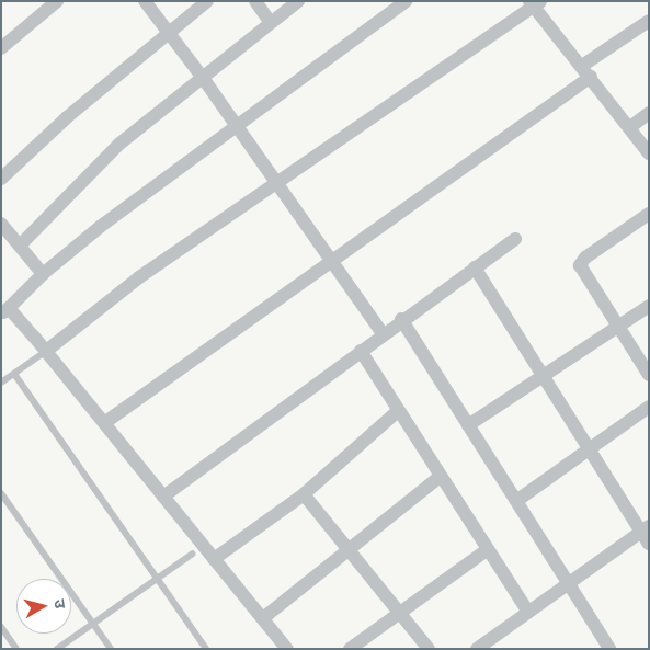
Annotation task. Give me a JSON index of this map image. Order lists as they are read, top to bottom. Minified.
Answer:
{"north":"right"}
